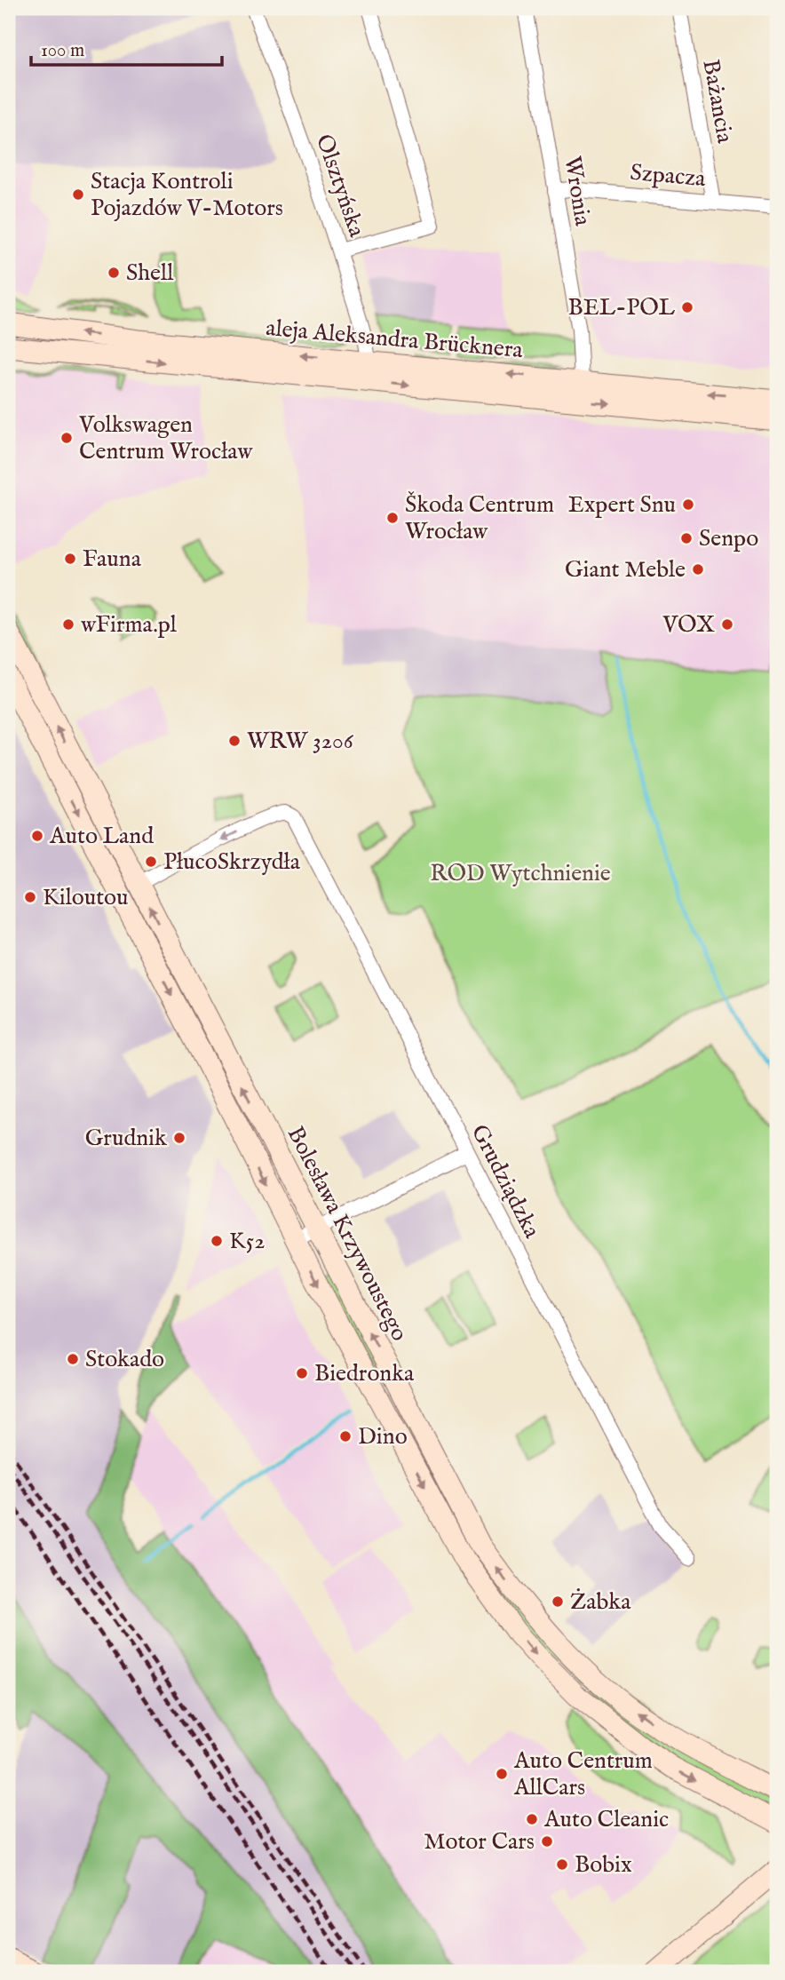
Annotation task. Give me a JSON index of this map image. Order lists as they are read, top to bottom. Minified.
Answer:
{"streets":{"main road":["aleja Aleksandra Brücknera","Bolesława Krzywoustego"],"street":["Bażancia","Szpacza","Olsztyńska","Wronia","Grudziądzka"]},"crossings":[["Bażancia","Szpacza"],["Szpacza","Wronia"],["Olsztyńska","aleja Aleksandra Brücknera"],["Wronia","aleja Aleksandra Brücknera"],["Grudziądzka","Bolesława Krzywoustego"]],"parks":["ROD Wytchnienie"],"places":["Stacja Kontroli Pojazdów V-Motors","Shell","BEL-POL","Volkswagen Centrum Wrocław","Expert Snu","Škoda Centrum Wrocław","Senpo","Fauna","Giant Meble","wFirma.pl","VOX","WRW 3206","Auto Land","PłucoSkrzydła","Kiloutou","Grudnik","K52","Stokado","Biedronka","Dino","Żabka","Auto Centrum AllCars","Auto Cleanic","Motor Cars","Bobix"],"scale_bar":"100 m"}
